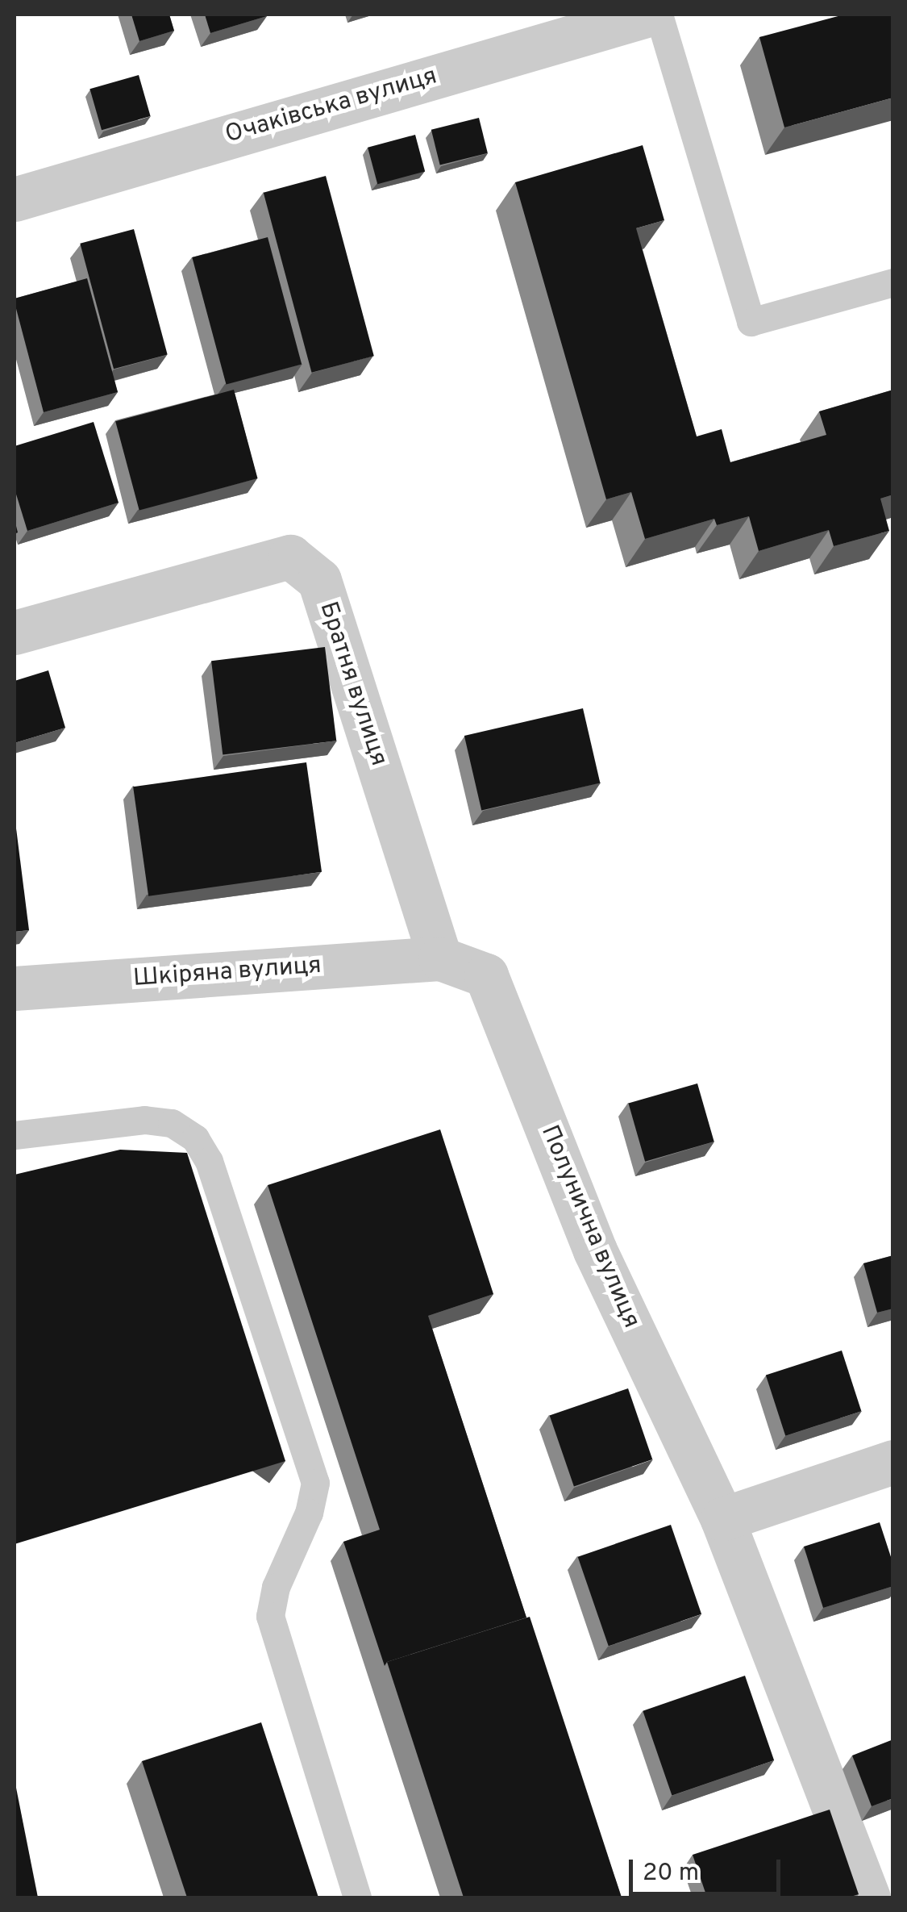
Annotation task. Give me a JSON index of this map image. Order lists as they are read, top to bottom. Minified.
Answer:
{"streets":{"street":["Очаківська вулиця","Братня вулиця","Шкіряна вулиця","Полунична вулиця"]},"crossings":[["Братня вулиця","Шкіряна вулиця"],["Братня вулиця","Полунична вулиця"],["Шкіряна вулиця","Полунична вулиця"]],"scale_bar":"20 m"}
